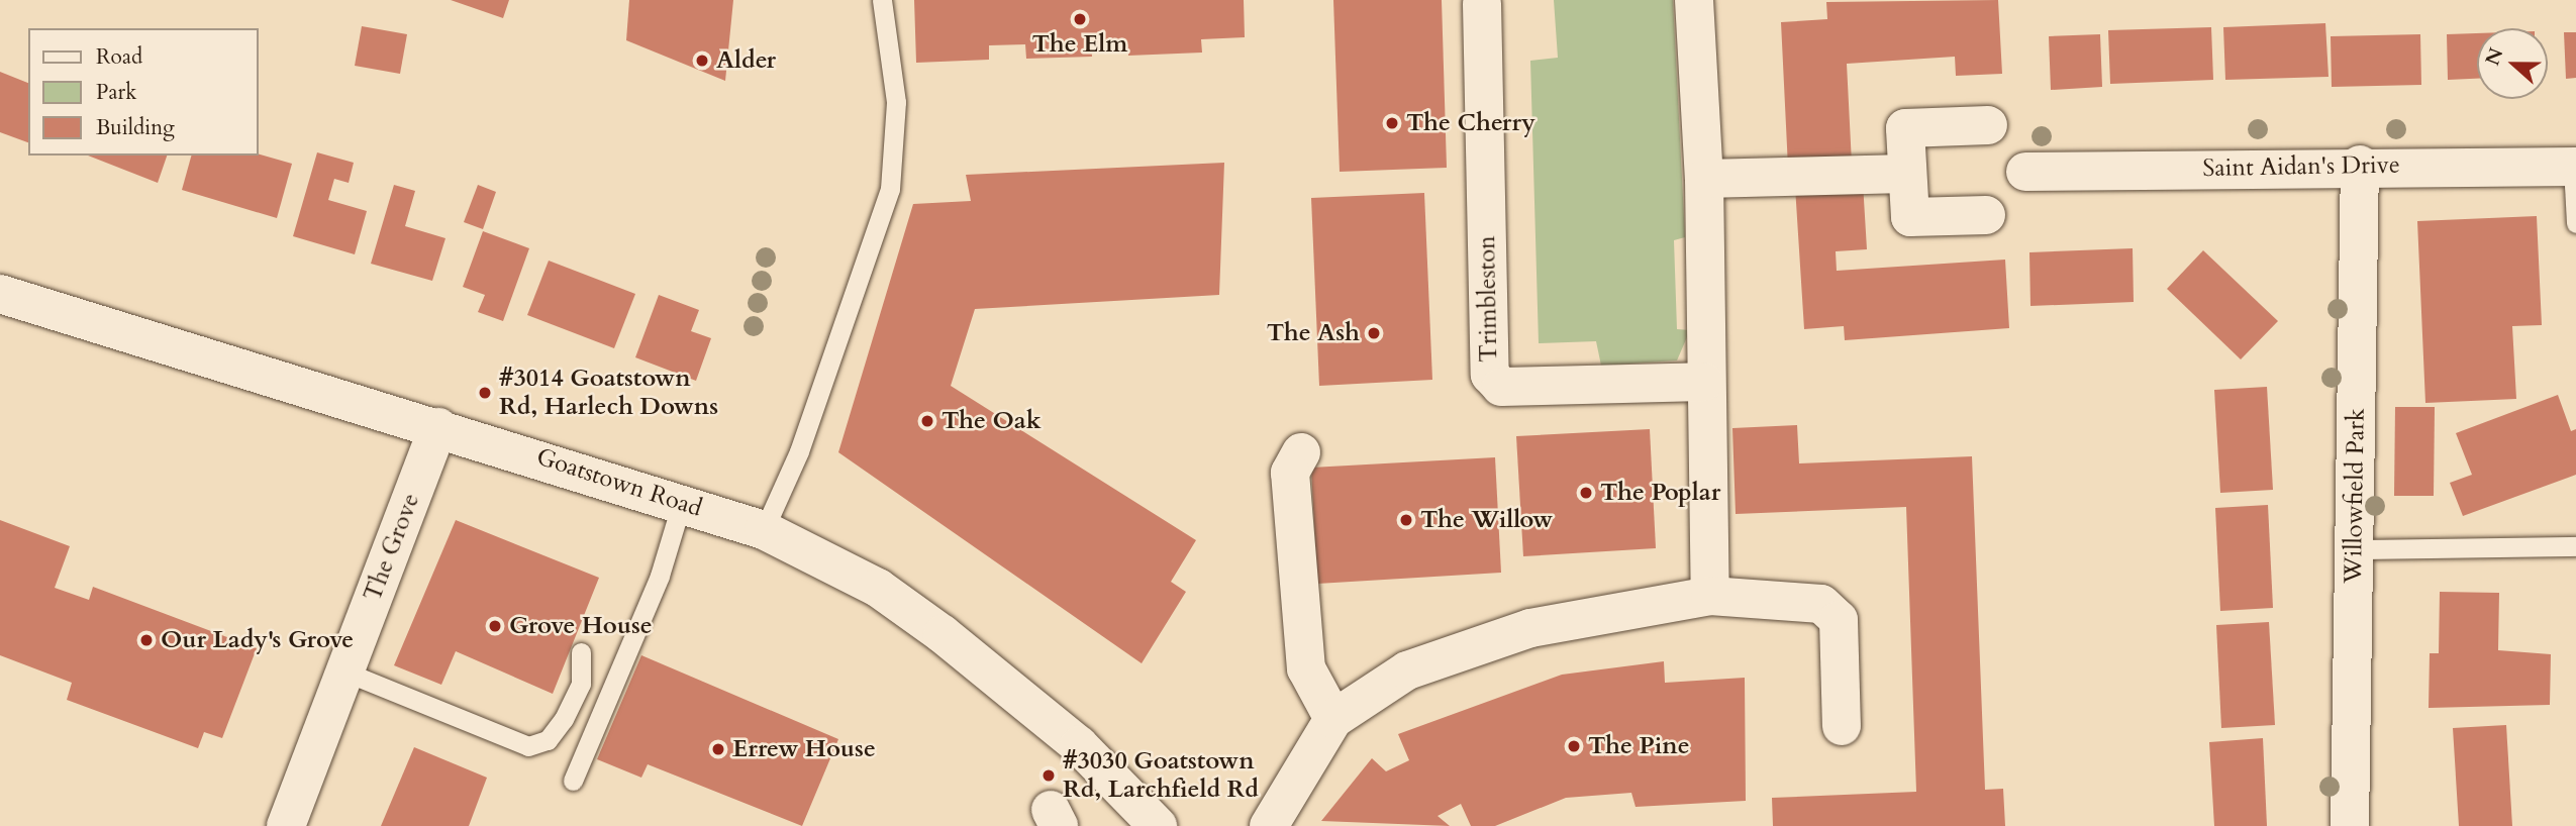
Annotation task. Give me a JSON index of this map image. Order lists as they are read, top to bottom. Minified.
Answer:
{"streets":{"street":["Saint Aidan's Drive","Trimbleston","Goatstown Road","Willowfield Park","The Grove"]},"crossings":[["Saint Aidan's Drive","Willowfield Park"],["Goatstown Road","The Grove"]],"places":["The Elm","Alder","The Cherry","The Ash","#3014 Goatstown Rd, Harlech Downs","The Oak","The Poplar","The Willow","Grove House","Our Lady's Grove","The Pine","Errew House","#3030 Goatstown Rd, Larchfield Rd"],"legend":["Road","Park","Building"],"north":"left"}
